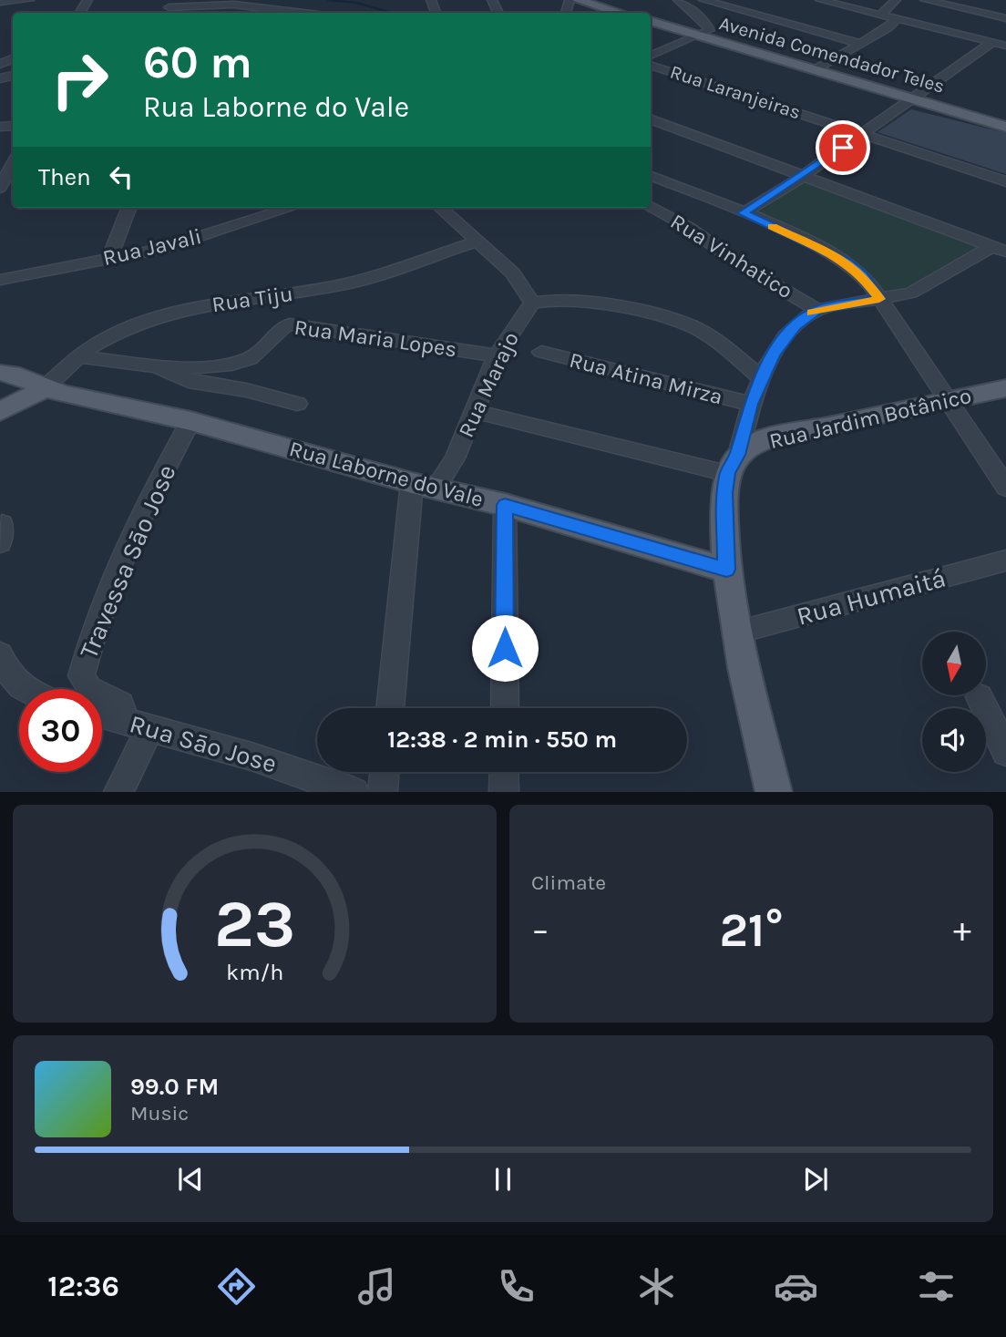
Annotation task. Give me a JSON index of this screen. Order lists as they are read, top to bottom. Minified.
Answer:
{"streets":{"main road":["Avenida Comendador Teles","Rua Jardim Botânico","Rua Laborne do Vale"],"street":["Rua Laranjeiras","Rua Javali","Rua Vinhatico","Rua Tiju","Rua Maria Lopes","Rua Atina Mirza","Rua Marajo","Travessa Sāo Jose","Rua Humaitá","Rua Sāo Jose"]},"crossings":[["Rua Tiju","Rua Maria Lopes"],["Rua Tiju","Rua Laborne do Vale"],["Rua Maria Lopes","Rua Marajo"],["Rua Marajo","Rua Laborne do Vale"],["Rua Laborne do Vale","Travessa Sāo Jose"],["Travessa Sāo Jose","Rua Sāo Jose"]],"north":"bottom","page":{"turn":["60 m","Rua Laborne do Vale"],"then":"Then","limit":"30","trip":"12:38 · 2 min · 550 m","tile":"Climate","heat":["−","21°","+"],"song":["99.0 FM","Music"],"tabs":"12:36","gauge":["23","km/h"]}}
